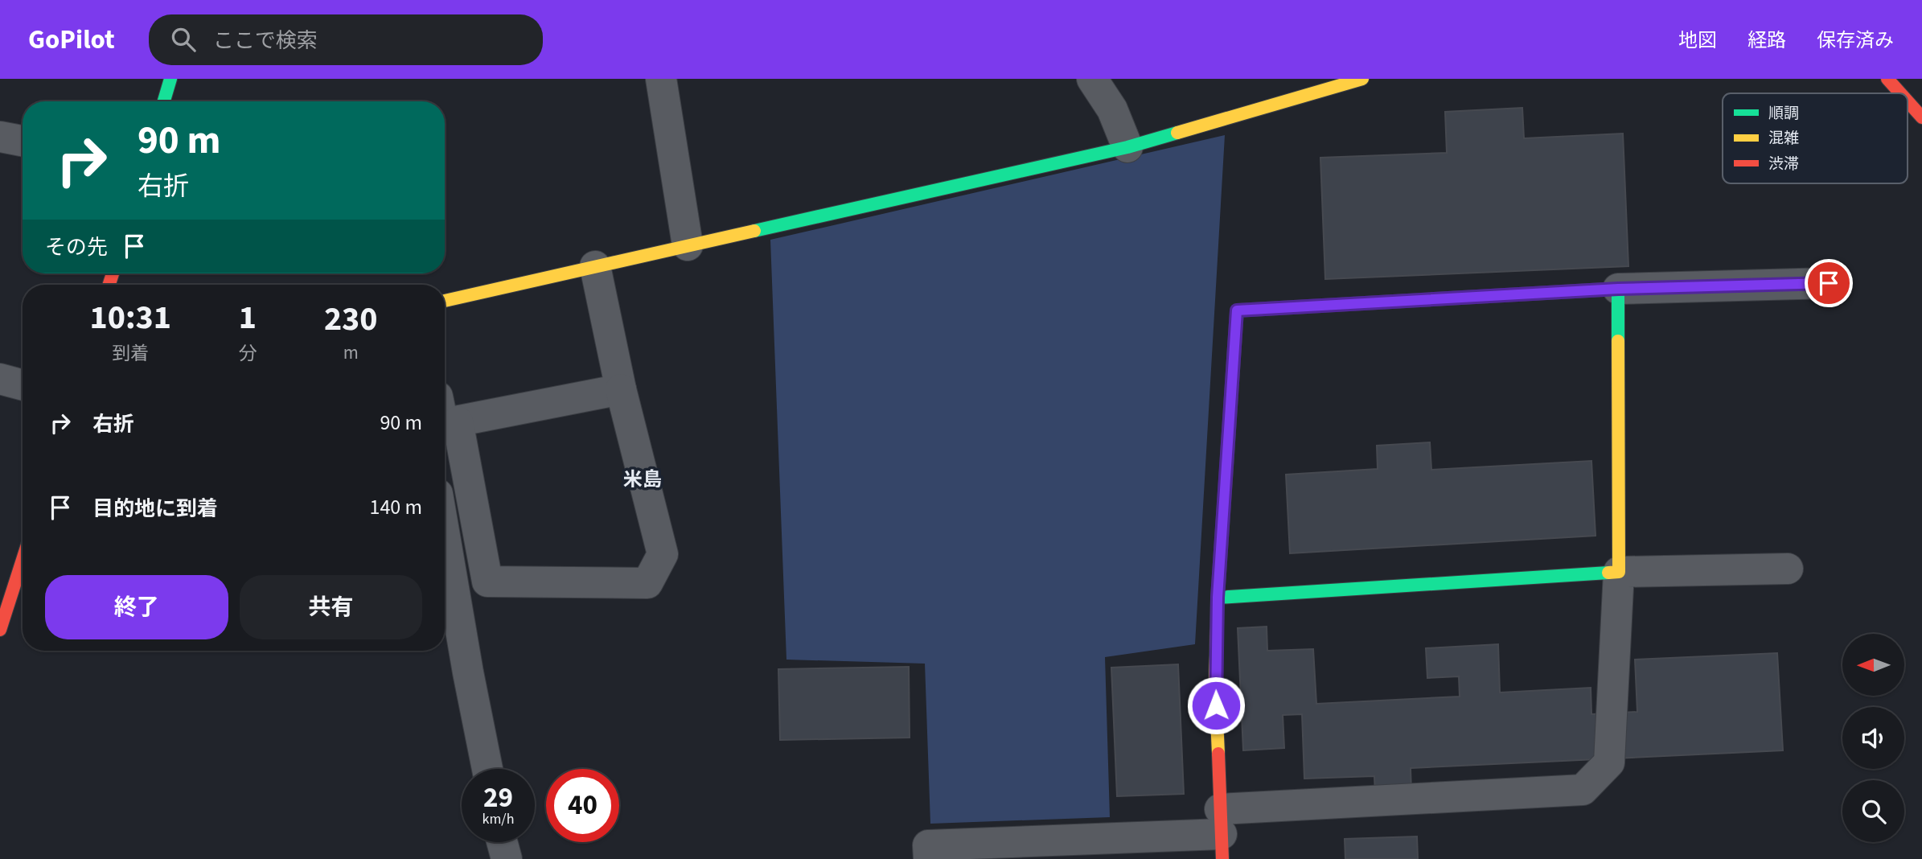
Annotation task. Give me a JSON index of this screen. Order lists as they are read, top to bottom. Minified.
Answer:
{"districts":["米島"],"legend":["順調","混雑","渋滞"],"north":"left","page":{"header":"GoPilot","search":"ここで検索","nav":["地図","経路","保存済み"],"turn":["90 m","右折"],"then":"その先","eta":["10:31","到着","1","分","230","m"],"list":[{"name":"右折","value":"90 m"},{"name":"目的地に到着","value":"140 m"}],"buttons":["終了","共有"],"speed":"29 km/h","limit":"40"}}
